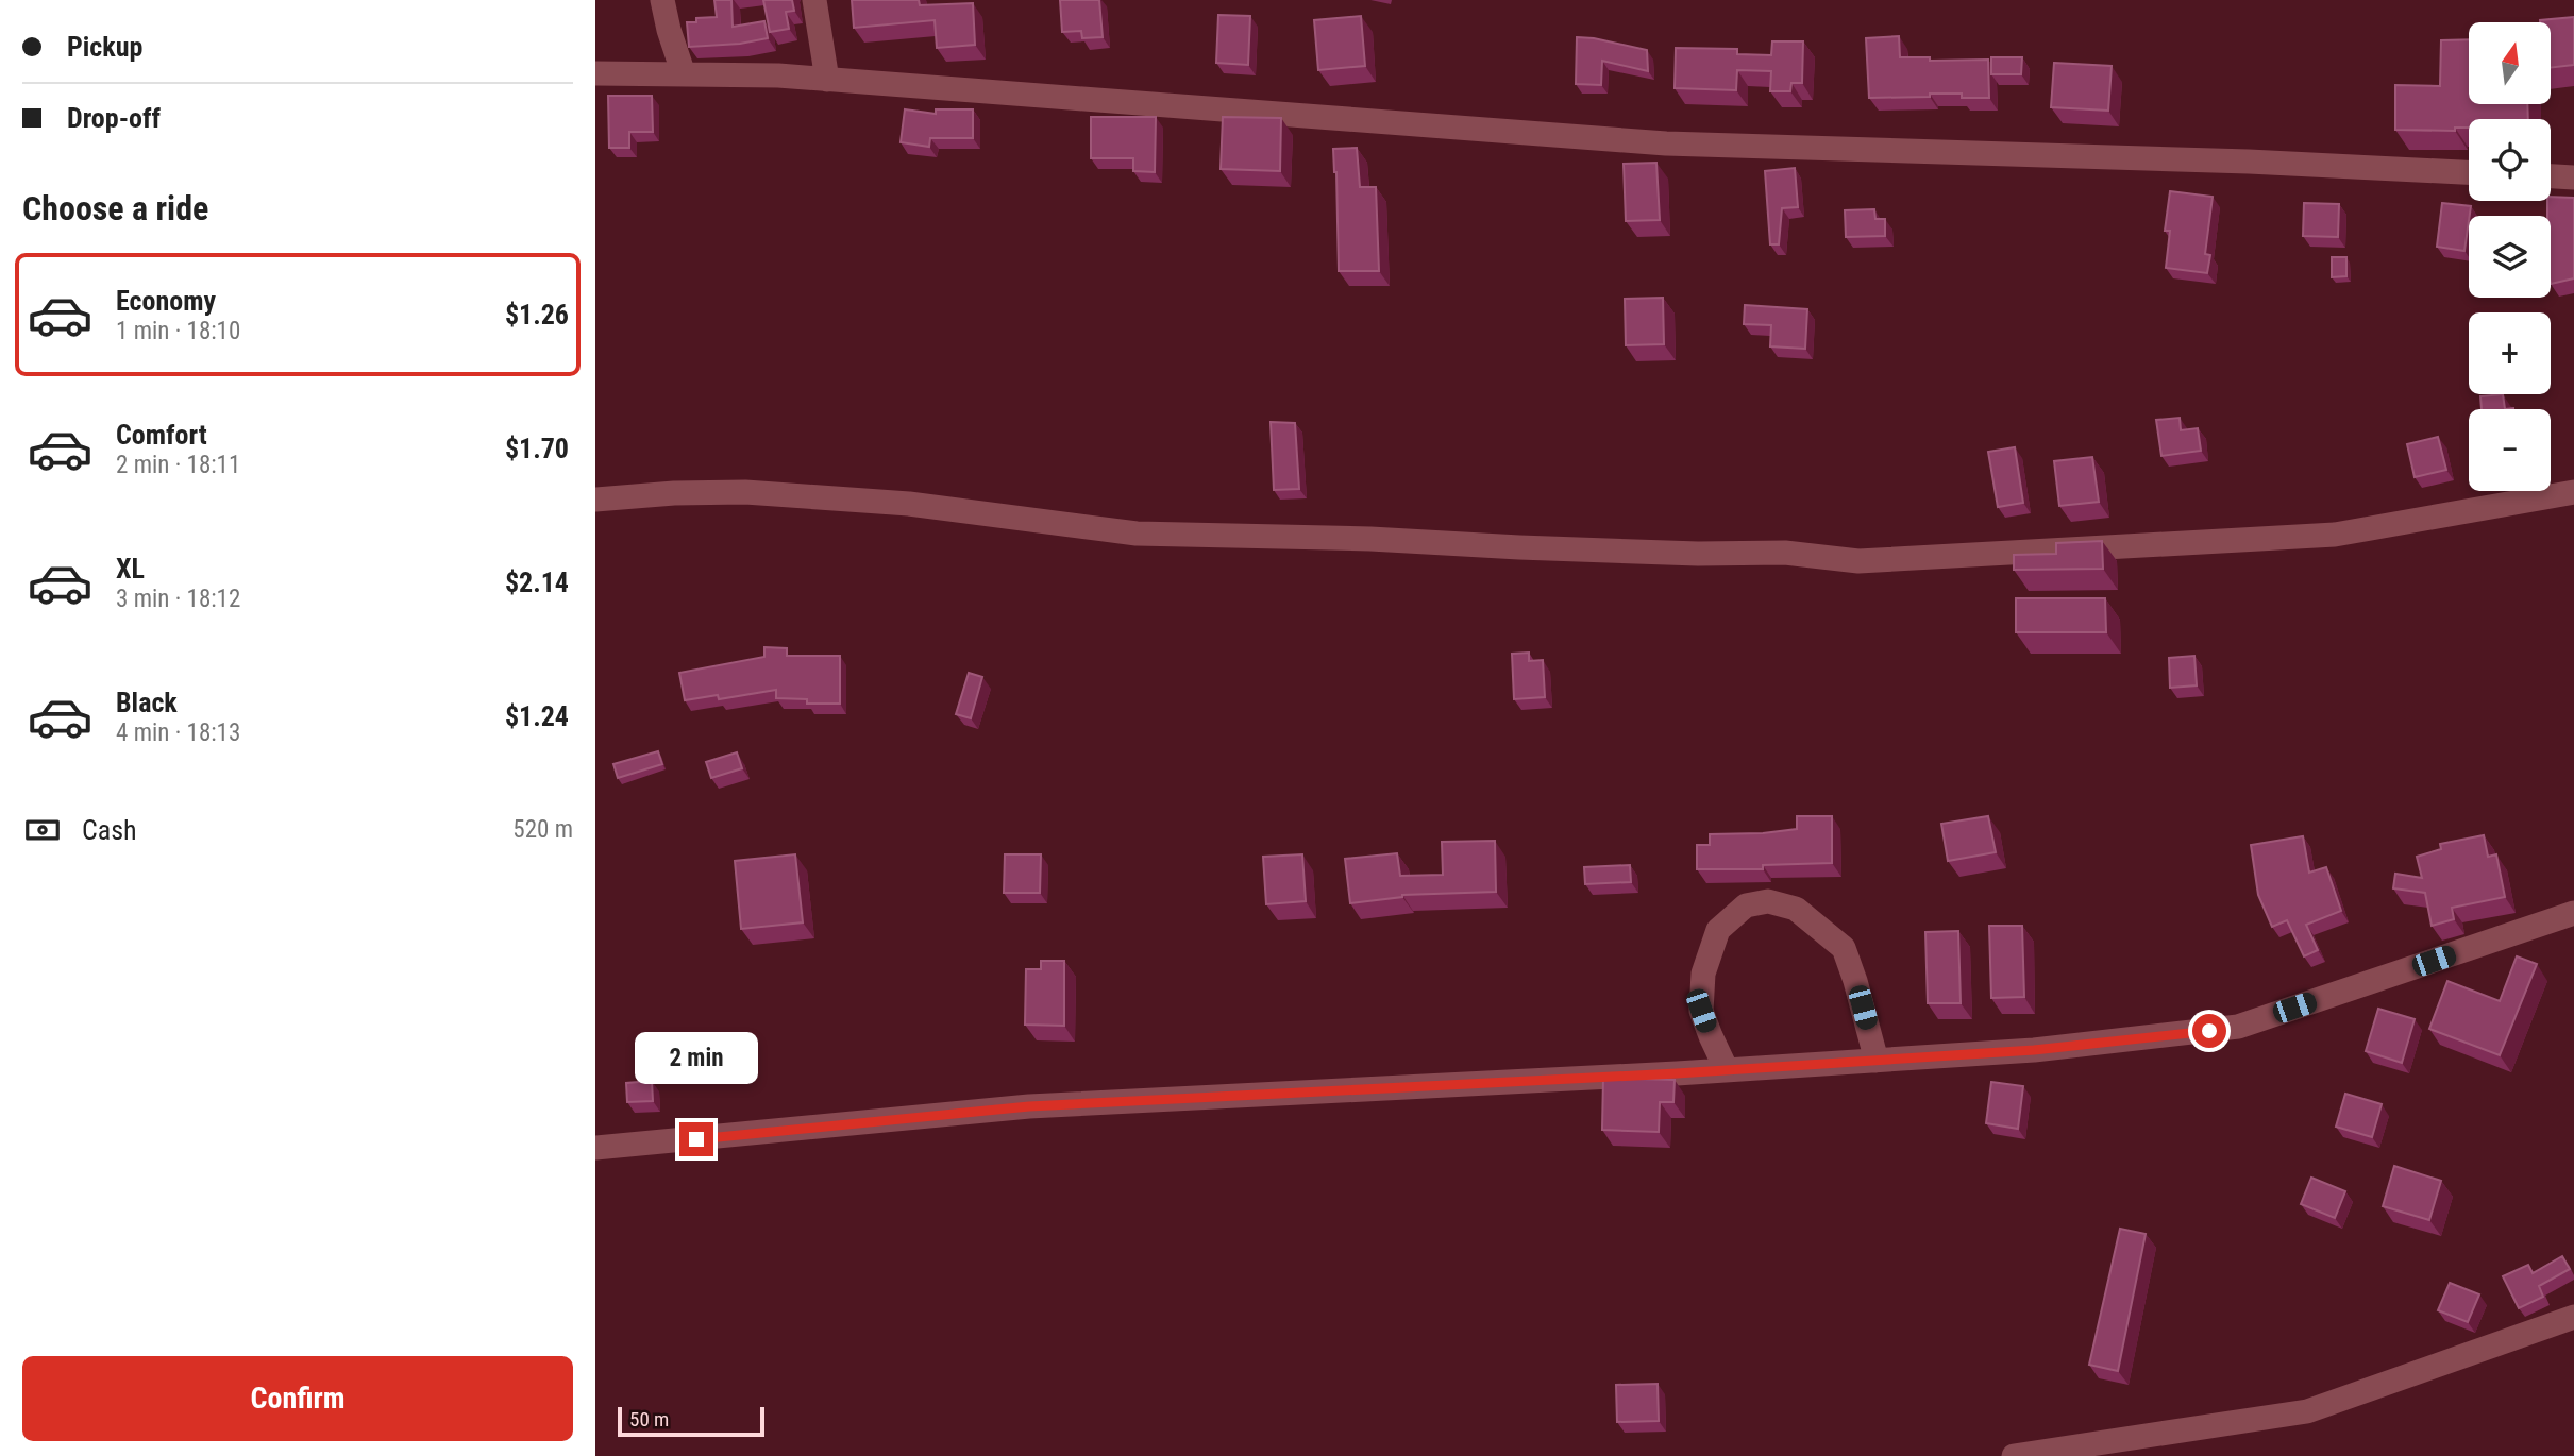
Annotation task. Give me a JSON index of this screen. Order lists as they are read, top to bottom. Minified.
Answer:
{"scale_bar":"50 m","north":"top","page":{"banner":["Pickup","Drop-off"],"map_buttons":["+","−"],"heading":"Choose a ride","list":[{"name":"Economy","note":"1 min · 18:10","value":"$1.26"},{"name":"Comfort","note":"2 min · 18:11","value":"$1.70"},{"name":"XL","note":"3 min · 18:12","value":"$2.14"},{"name":"Black","note":"4 min · 18:13","value":"$1.24"}],"pay":["Cash","520 m"],"bubble":"2 min","buttons":"Confirm","scale":"50 m"}}
